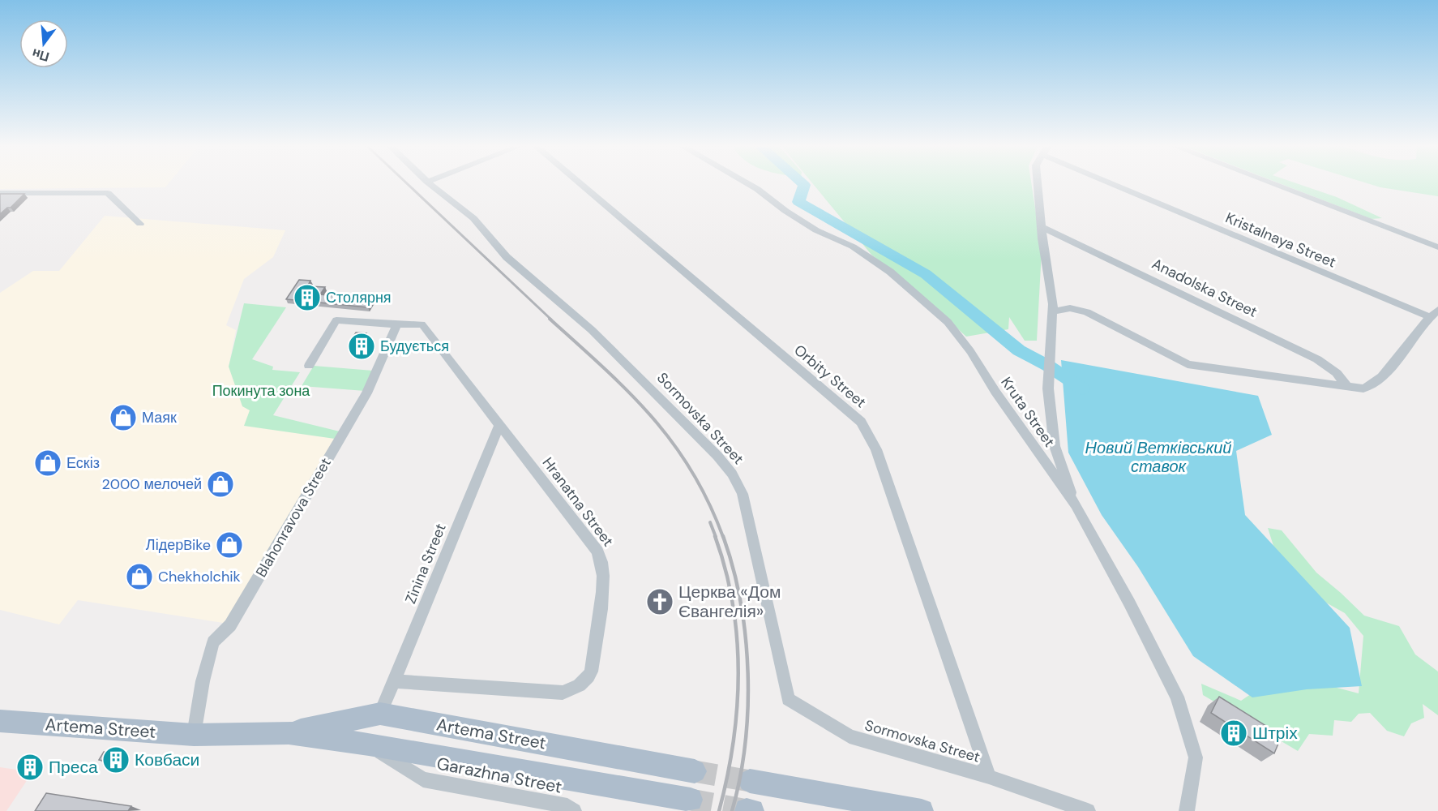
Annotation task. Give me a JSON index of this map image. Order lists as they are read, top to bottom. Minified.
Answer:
{"streets":{"main road":["Artema Street"],"street":["Kristalnaya Street","Anadolska Street","Orbity Street","Kruta Street","Sormovska Street","Hranatna Street","Blahonravova Street","Zinina Street","Garazhna Street"]},"crossings":[["Orbity Street","Sormovska Street"],["Hranatna Street","Blahonravova Street"],["Hranatna Street","Zinina Street"],["Blahonravova Street","Artema Street"],["Zinina Street","Artema Street"],["Artema Street","Garazhna Street"]],"water":["Новий Ветківський ставок"],"parks":["Покинута зона"],"places":{"building":["Столярня","Будується","Штріх","Ковбаси","Преса"],"shop":["Маяк","Ескіз","2000 мелочей","ЛідерBike","Chekholchik"],"church":["Церква «Дом Євангелія»"]},"north":"bottom"}
